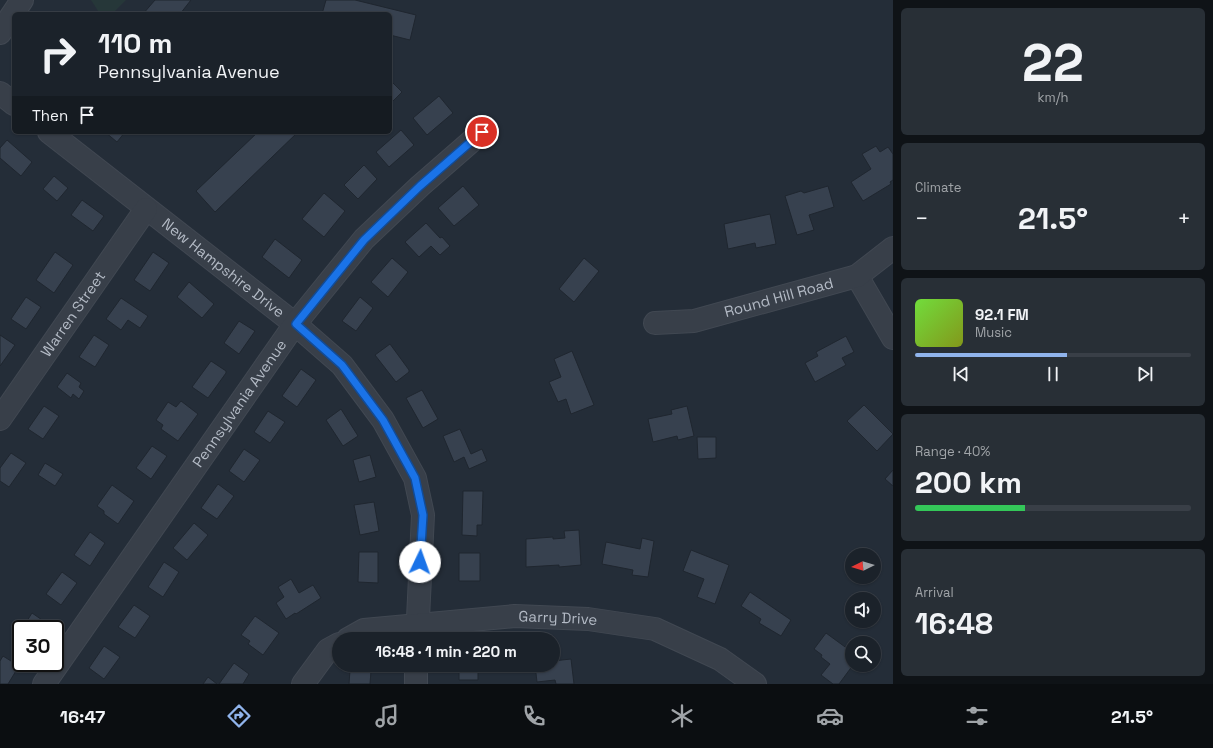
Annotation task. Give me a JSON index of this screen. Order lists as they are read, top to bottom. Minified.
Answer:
{"streets":{"street":["New Hampshire Drive","Round Hill Road","Warren Street","Pennsylvania Avenue","Garry Drive"]},"crossings":[["New Hampshire Drive","Warren Street"],["New Hampshire Drive","Pennsylvania Avenue"],["New Hampshire Drive","Garry Drive"]],"north":"left","page":{"tile":[["22","km/h"],"Climate",["Range · 40%","200 km"],["Arrival","16:48"]],"turn":["110 m","Pennsylvania Avenue"],"then":"Then","heat":["−","21.5°","+"],"song":["92.1 FM","Music"],"limit":"30","trip":"16:48 · 1 min · 220 m","tabs":["16:47","21.5°"]}}
